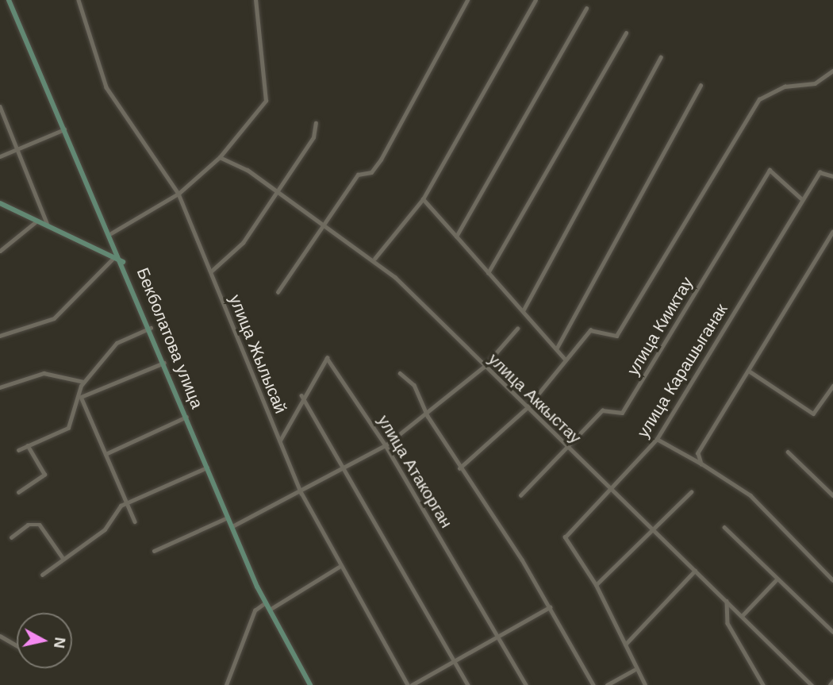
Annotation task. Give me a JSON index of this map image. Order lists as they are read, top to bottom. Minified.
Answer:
{"streets":{"street":["улица Кииктау","Бекболатова улица","улица Жылысай","улица Карашыганак","улица Аккыстау","улица Атакорган"]},"crossings":[["улица Кииктау","улица Карашыганак"],["улица Кииктау","улица Аккыстау"],["улица Жылысай","улица Атакорган"],["улица Карашыганак","улица Аккыстау"]],"north":"right"}
